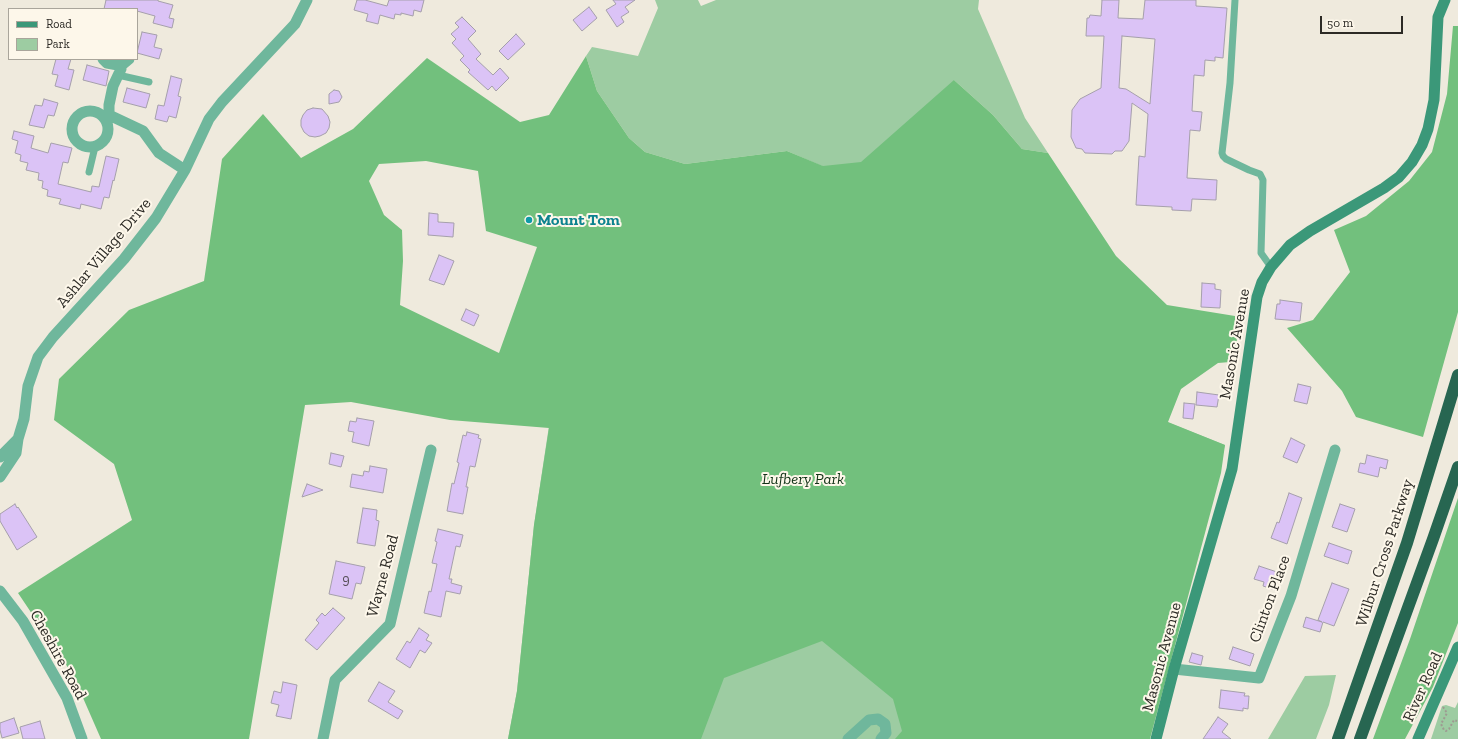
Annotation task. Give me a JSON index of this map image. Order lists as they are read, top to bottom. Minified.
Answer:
{"streets":{"highway":["Wilbur Cross Parkway"],"main road":["Masonic Avenue","River Road"],"street":["Ashlar Village Drive","Wayne Road","Clinton Place","Cheshire Road"]},"crossings":[["Masonic Avenue","Clinton Place"]],"parks":["Lufbery Park"],"places":["Mount Tom"],"house_numbers":["9"],"legend":["Road","Park"],"scale_bar":"50 m"}
